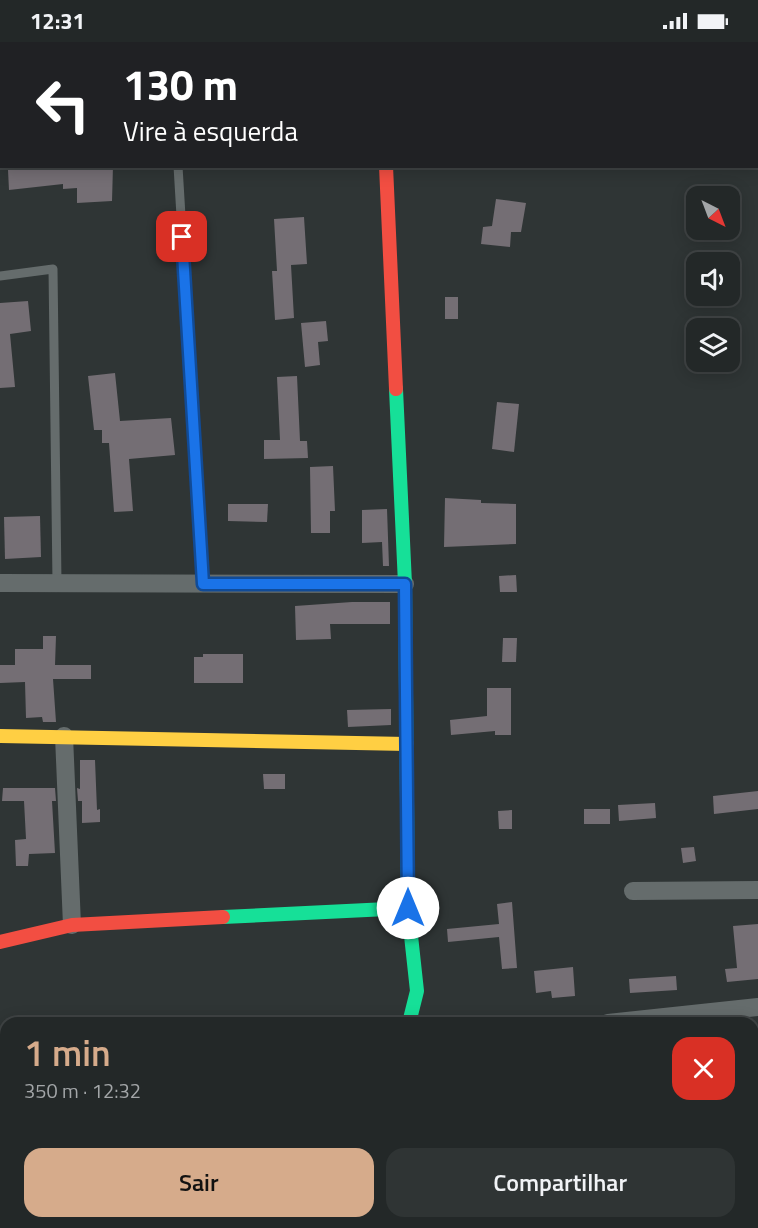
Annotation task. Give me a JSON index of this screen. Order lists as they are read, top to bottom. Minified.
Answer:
{"north":"bottom right","page":{"status":"12:31","turn":["130 m","Vire à esquerda"],"heading":["1 min","350 m · 12:32"],"buttons":["Sair","Compartilhar"]}}
